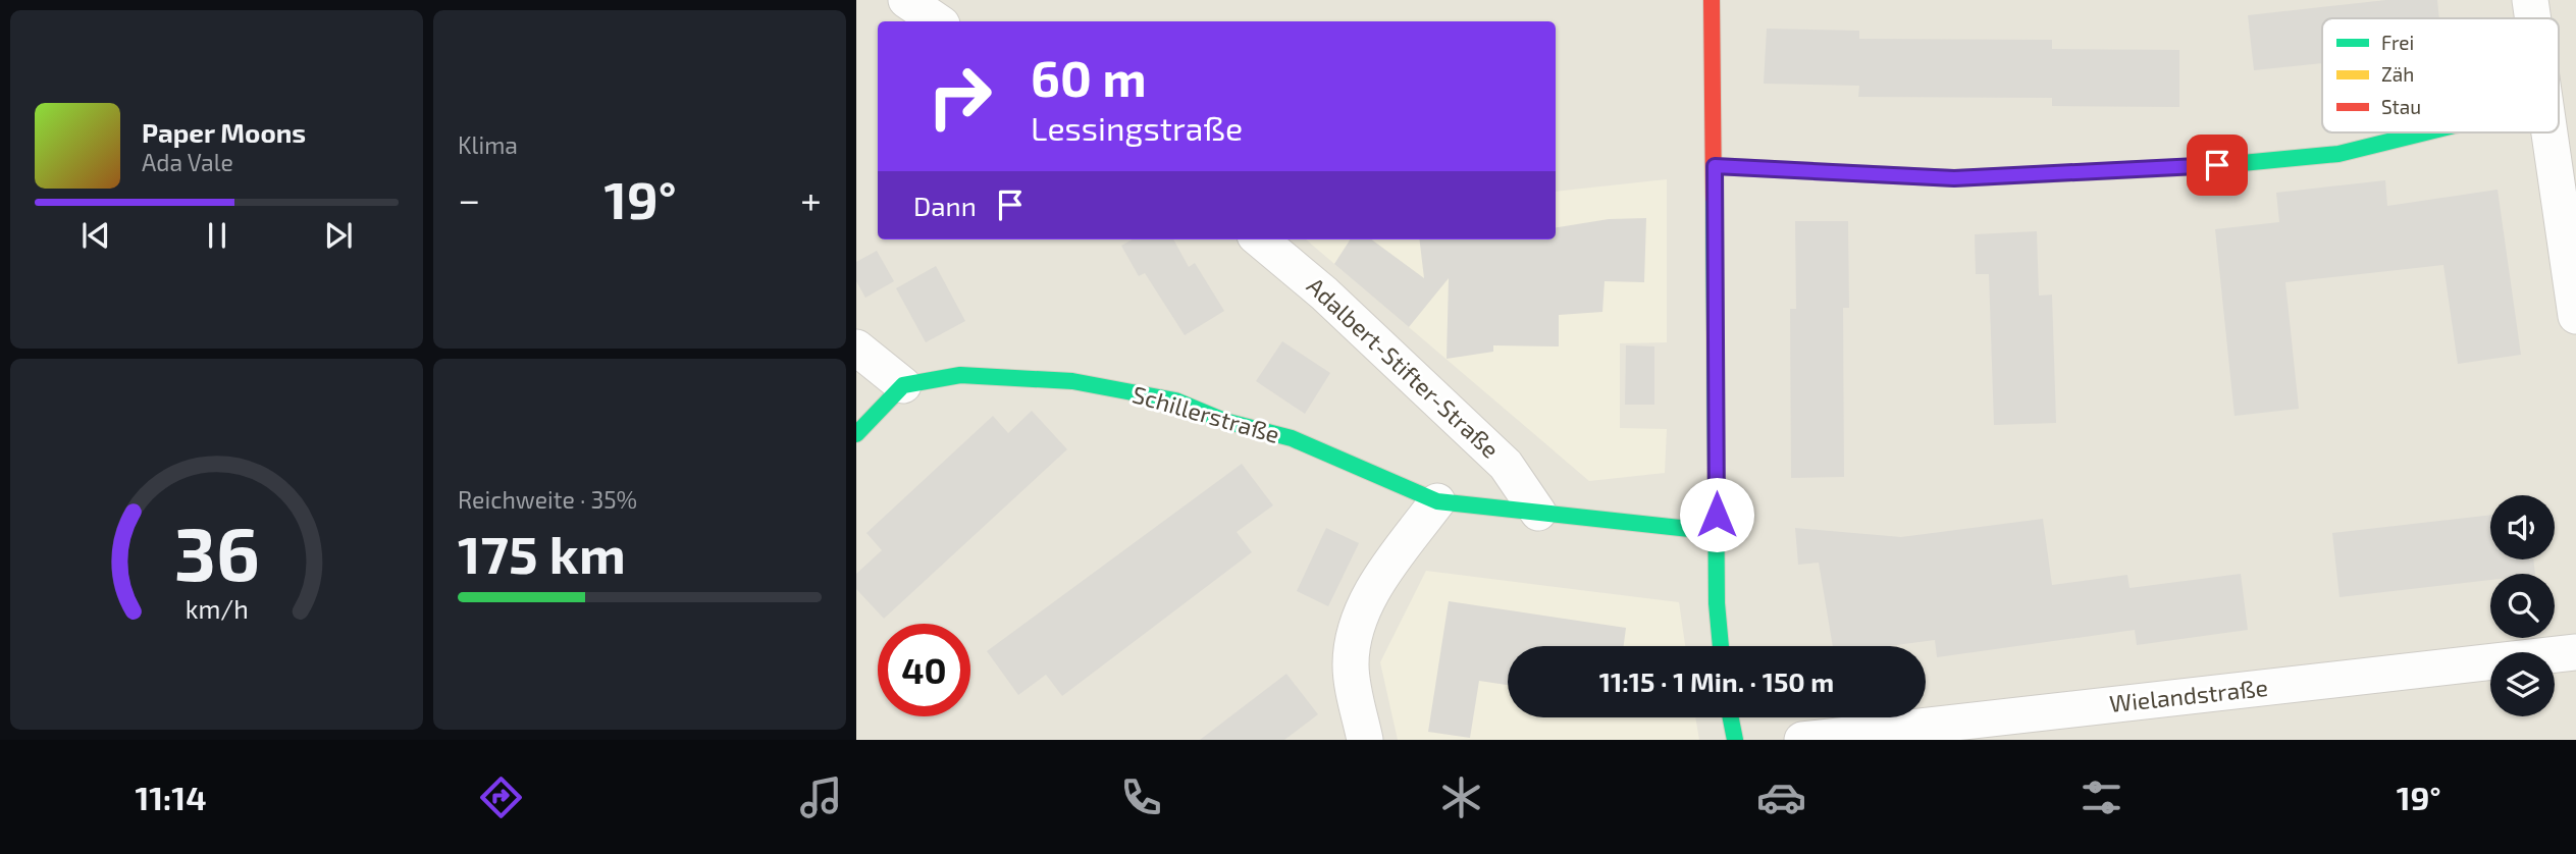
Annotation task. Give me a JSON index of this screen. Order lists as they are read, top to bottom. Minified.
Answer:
{"streets":{"street":["Adalbert-Stifter-Straße","Schillerstraße","Wielandstraße"]},"crossings":[["Adalbert-Stifter-Straße","Schillerstraße"]],"legend":["Frei","Zäh","Stau"],"page":{"tile":["Klima",["Reichweite · 35%","175 km"]],"turn":["60 m","Lessingstraße"],"song":["Paper Moons","Ada Vale"],"heat":["−","19°","+"],"then":"Dann","limit":"40","trip":"11:15 · 1 Min. · 150 m","tabs":["11:14","19°"],"gauge":["36","km/h"]}}
